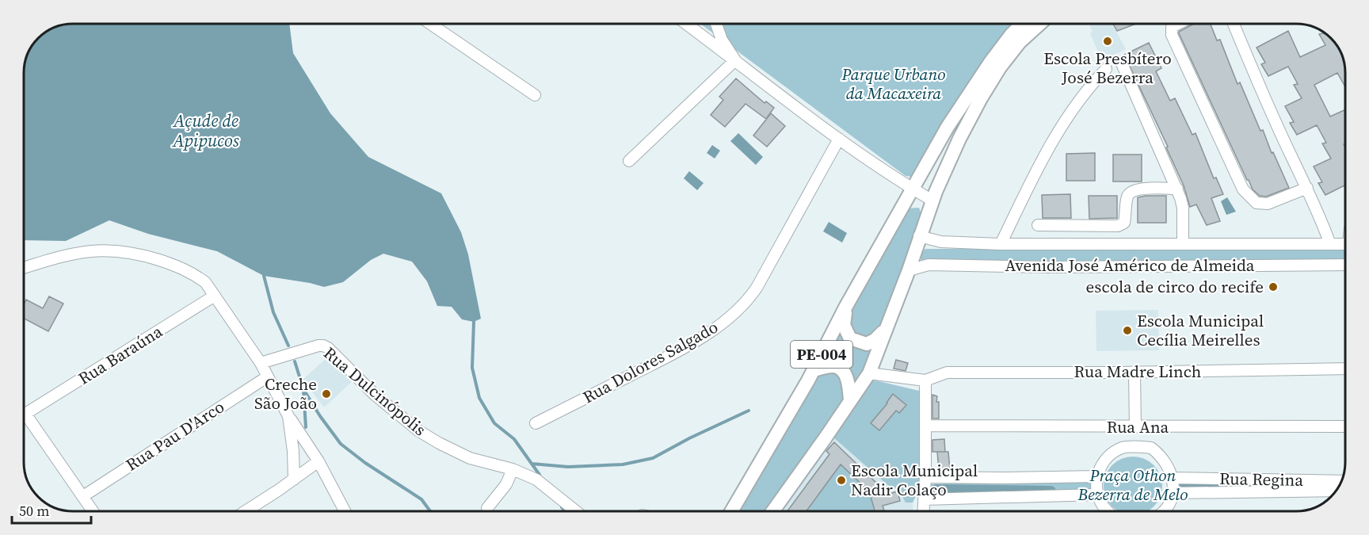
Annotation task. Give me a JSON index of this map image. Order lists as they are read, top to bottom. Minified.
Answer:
{"streets":{"main road":["PE-004"],"street":["Avenida José Américo de Almeida","Rua Baraúna","Rua Dolores Salgado","Rua Madre Linch","Rua Dulcinópolis","Rua Ana","Rua Pau D'Arco","Rua Regina"]},"crossings":[["Avenida José Américo de Almeida","PE-004"]],"water":["Açude de Apipucos"],"parks":["Parque Urbano da Macaxeira","Praça Othon Bezerra de Melo"],"places":["Escola Presbítero José Bezerra","escola de circo do recife","Escola Municipal Cecília Meirelles","Creche São João","Escola Municipal Nadir Colaço"],"scale_bar":"50 m"}
